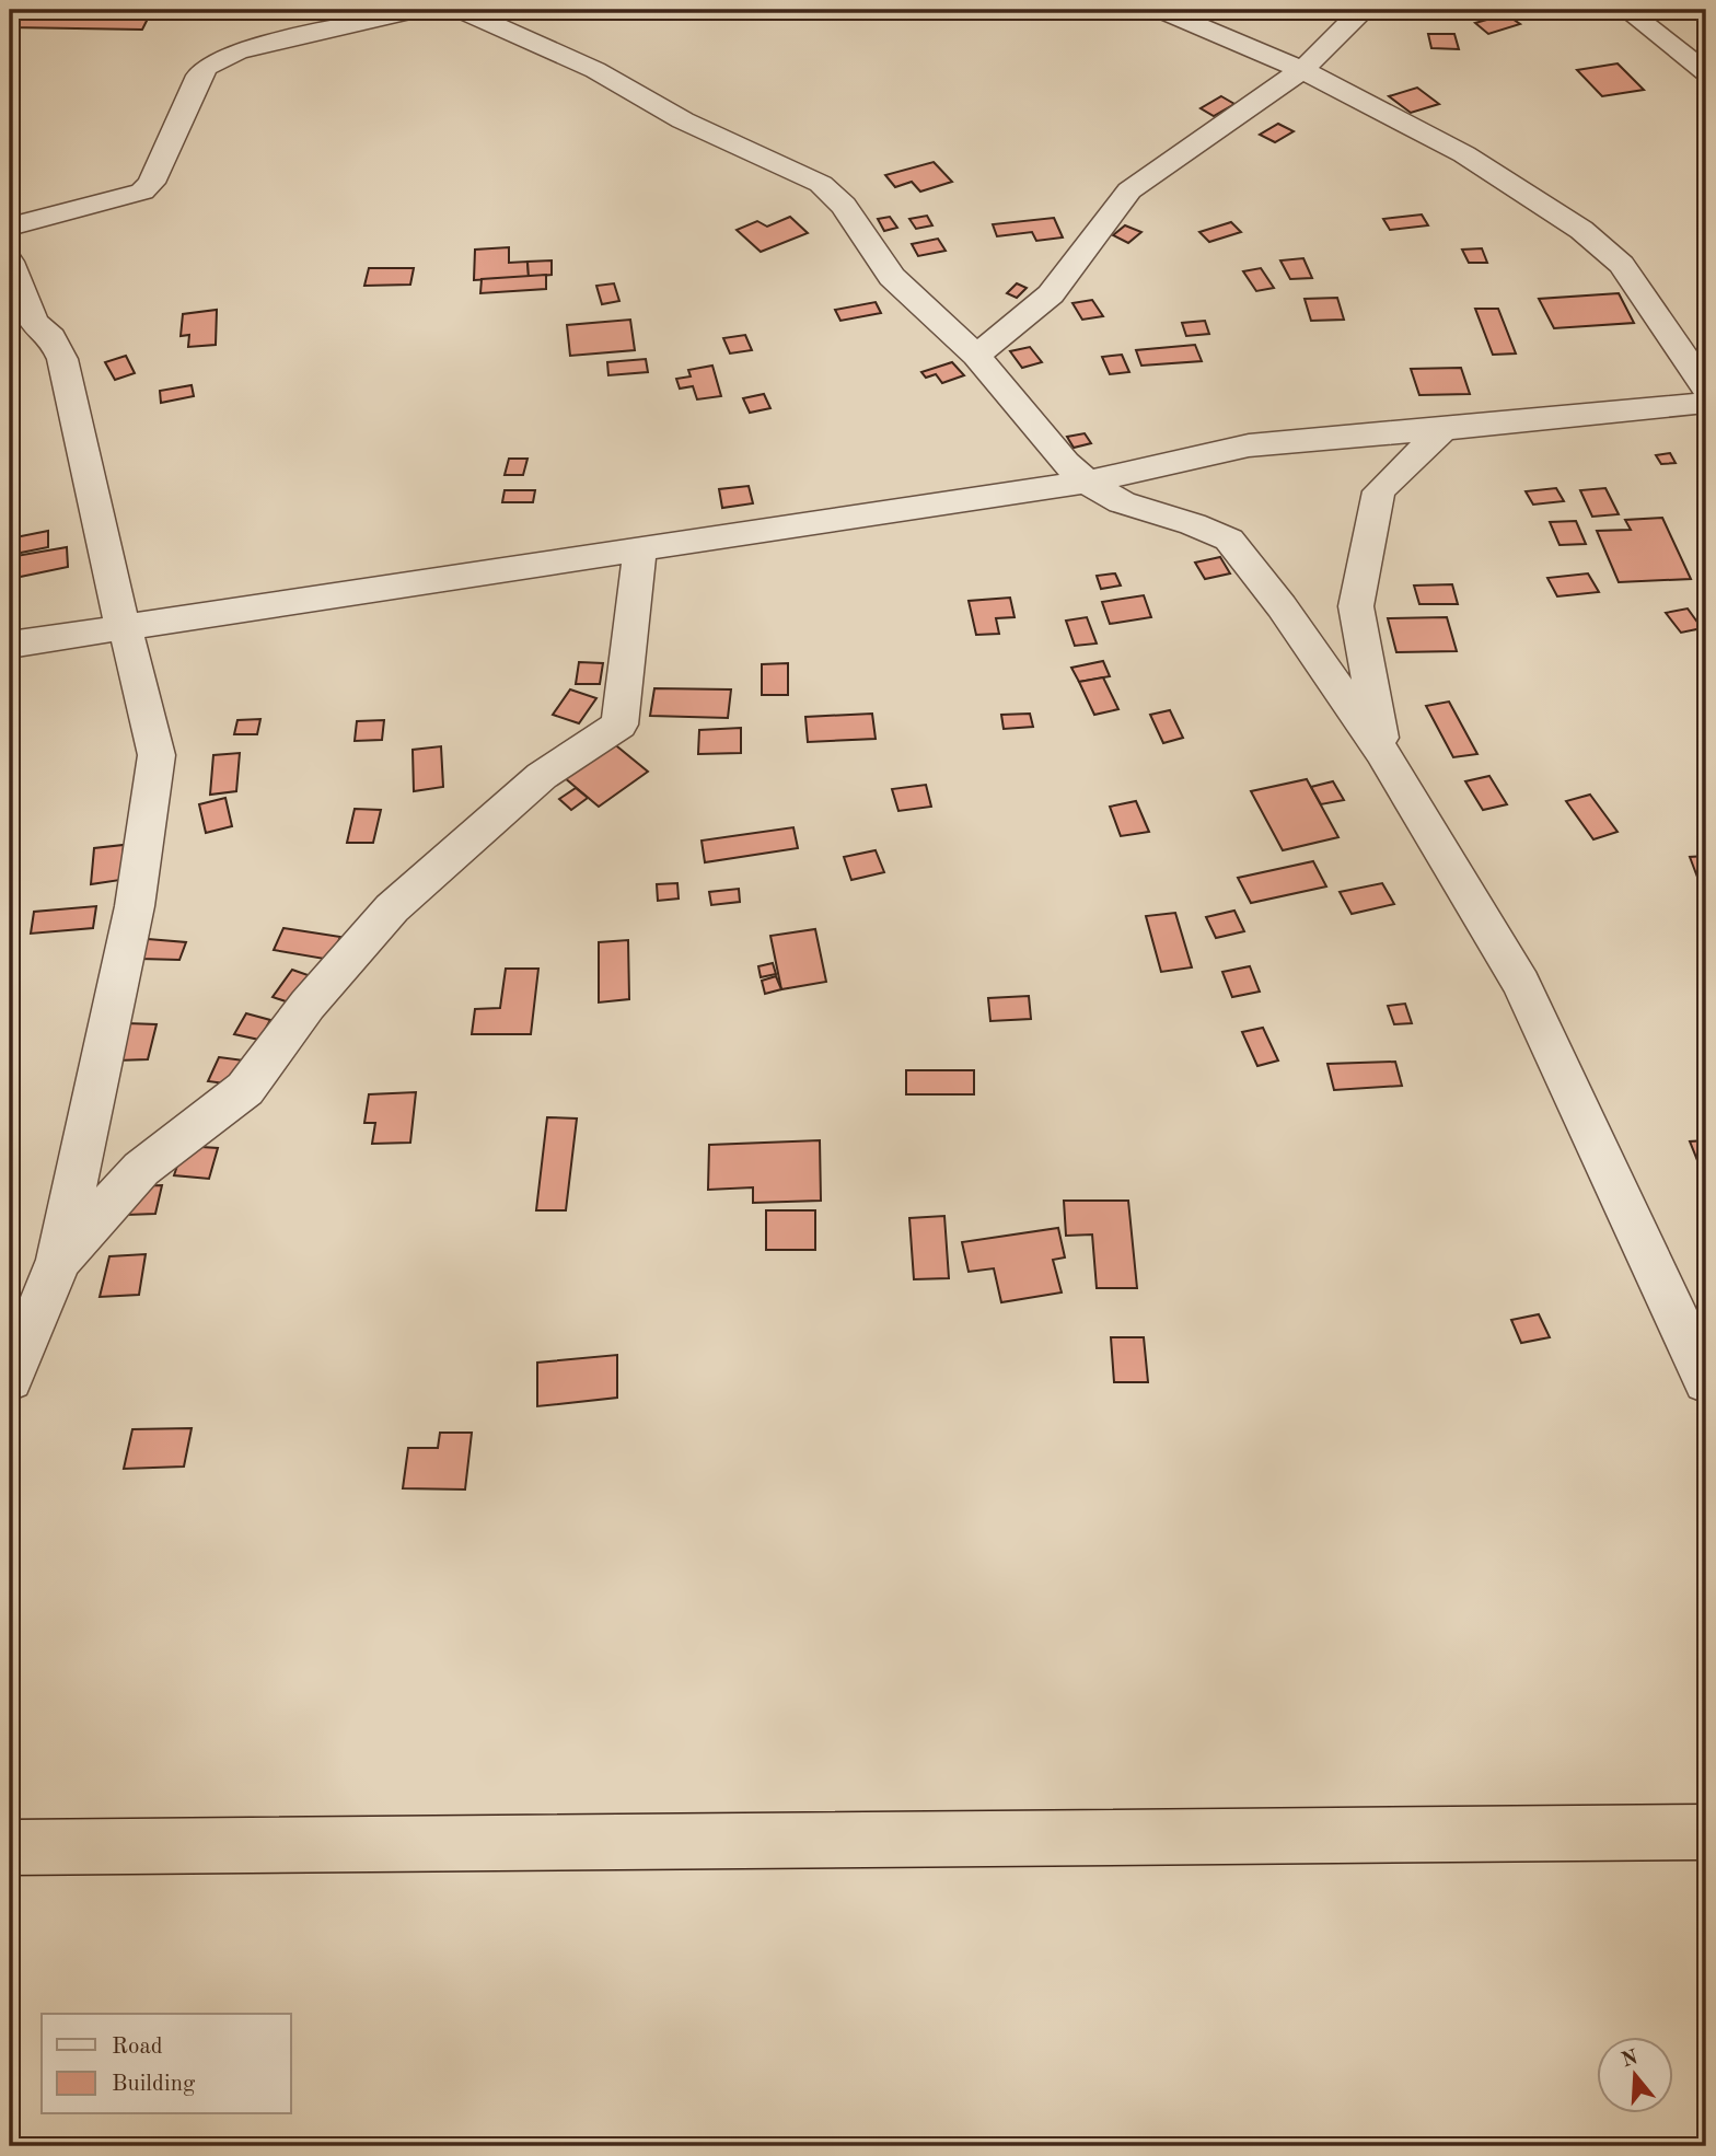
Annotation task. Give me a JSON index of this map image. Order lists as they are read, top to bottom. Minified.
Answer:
{"legend":["Road","Building"],"north":"top"}
